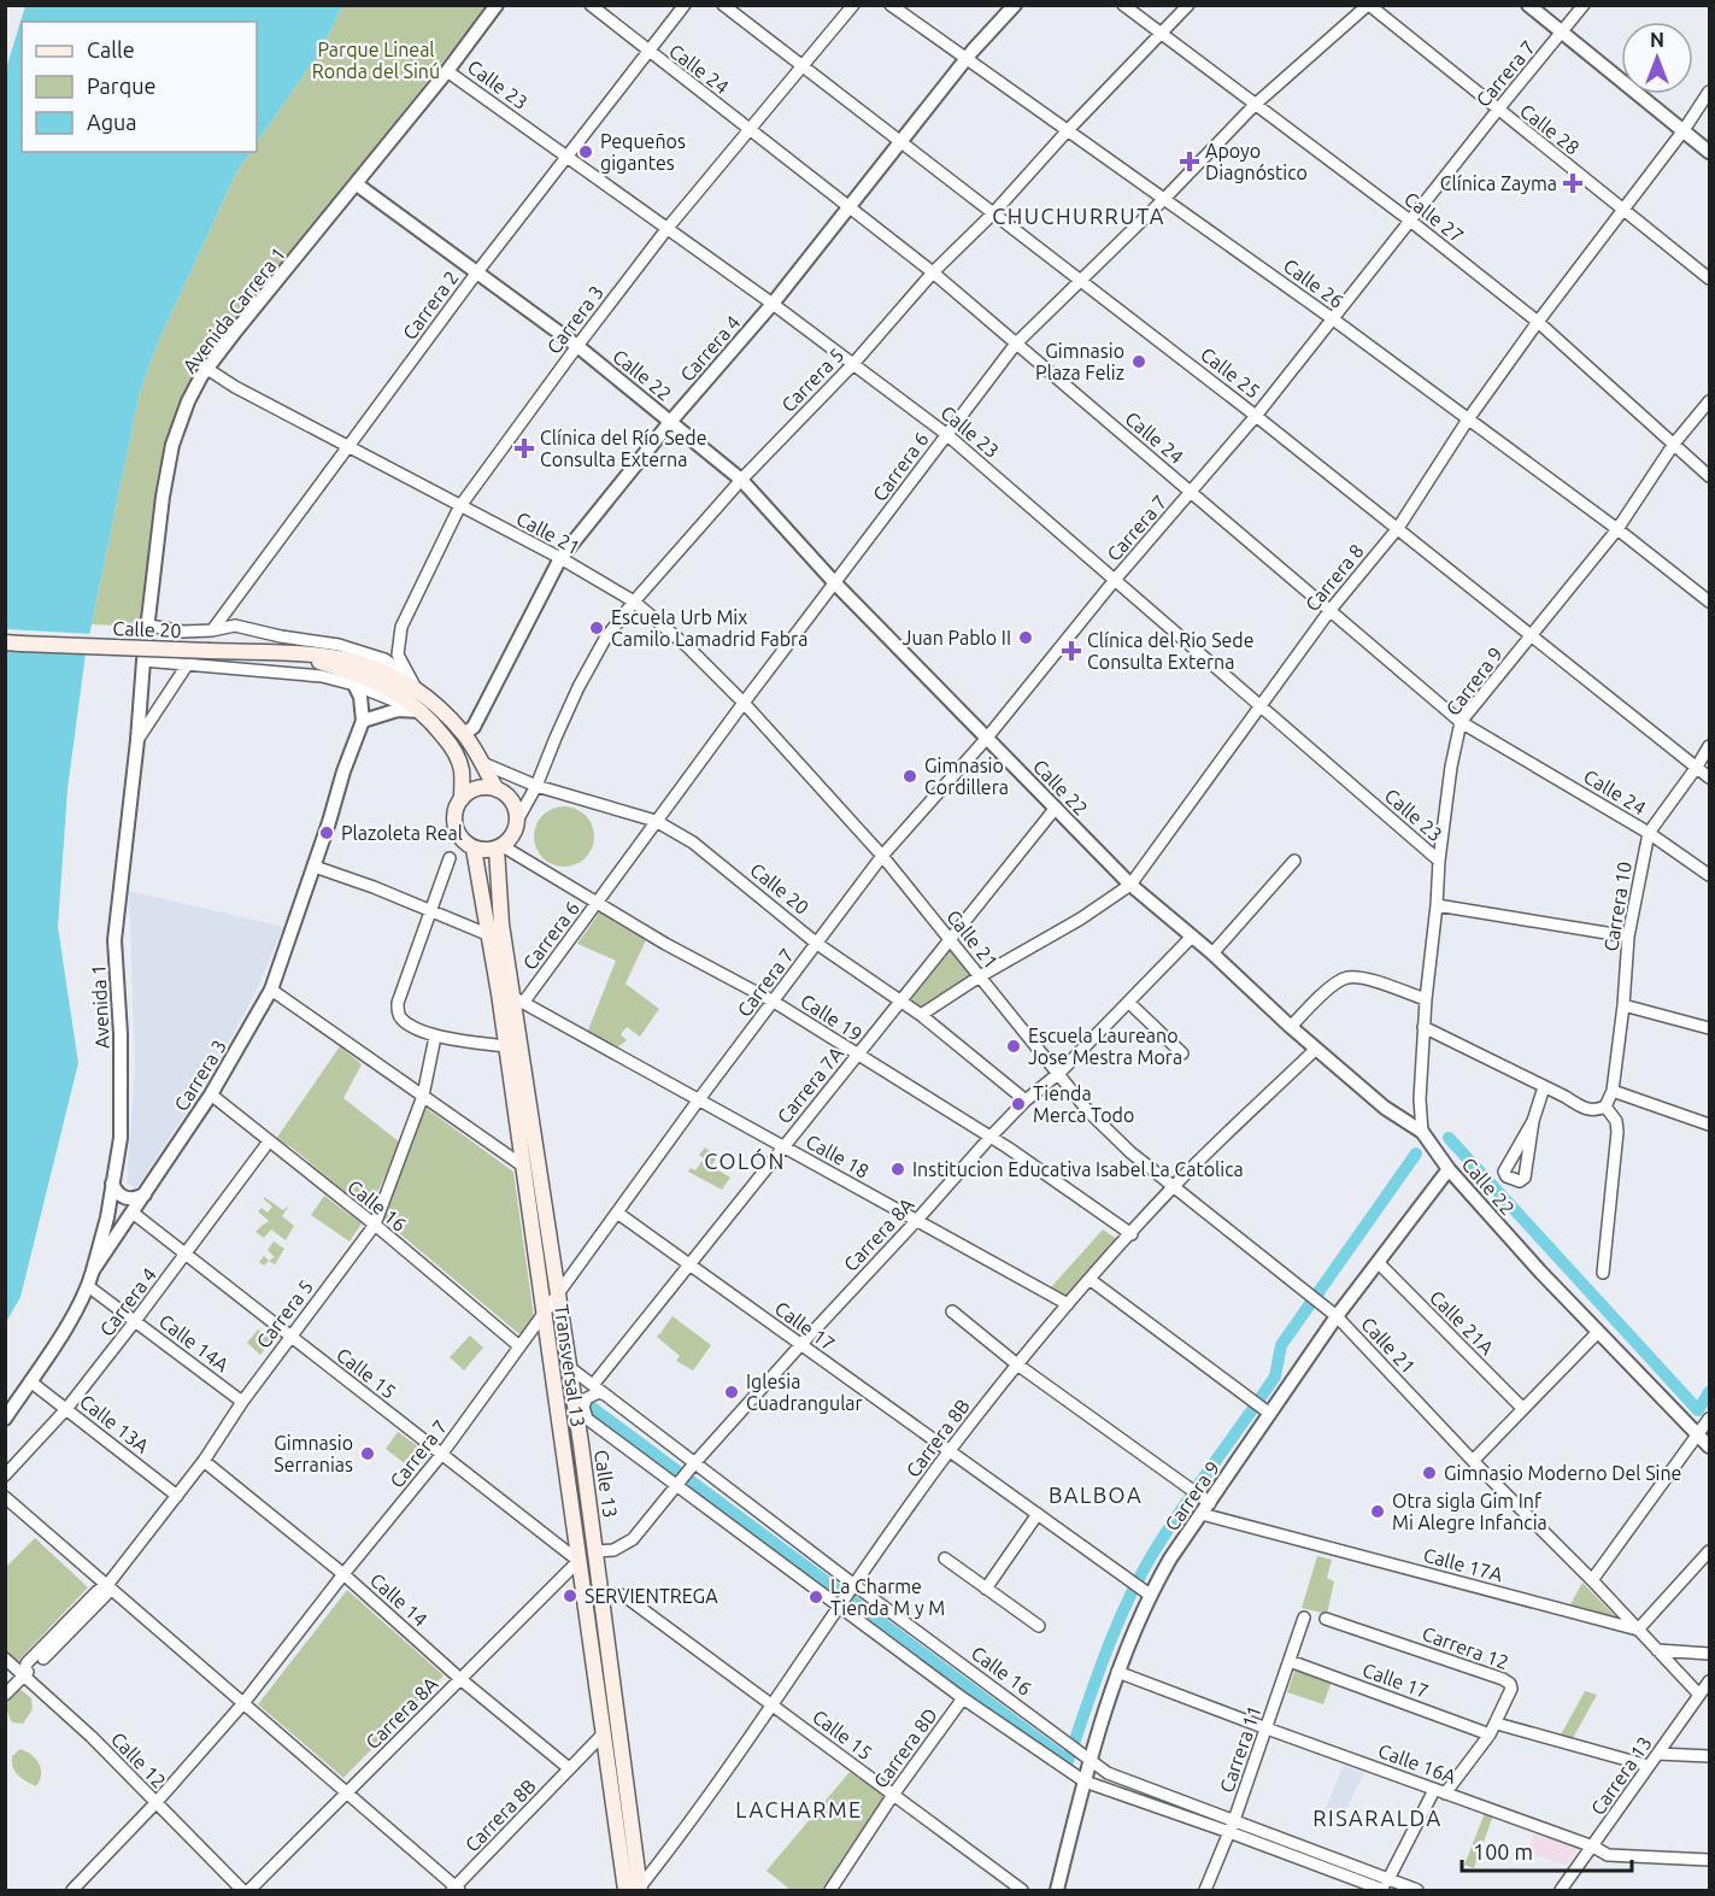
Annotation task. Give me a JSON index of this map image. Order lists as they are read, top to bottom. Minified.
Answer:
{"streets":{"main road":["Calle 20","Transversal 13","Calle 13"],"street":["Calle 24","Carrera 7","Calle 23","Calle 28","Calle 27","Calle 26","Carrera 2","Avenida Carrera 1","Carrera 3","Carrera 4","Calle 25","Calle 22","Carrera 5","Carrera 6","Calle 21","Carrera 8","Carrera 9","Carrera 10","Avenida 1","Calle 19","Carrera 7A","Calle 18","Calle 16","Carrera 8A","Calle 21A","Calle 17","Calle 14A","Calle 15","Calle 13A","Carrera 8B","Calle 17A","Calle 14","Carrera 12","Carrera 8D","Carrera 11","Calle 12","Calle 16A","Carrera 13"]},"crossings":[["Calle 24","Carrera 7"],["Calle 24","Carrera 2"],["Calle 24","Carrera 3"],["Calle 24","Carrera 4"],["Calle 24","Carrera 5"],["Calle 24","Carrera 6"],["Calle 24","Carrera 8"],["Calle 24","Carrera 9"],["Calle 24","Carrera 10"],["Carrera 7","Calle 23"],["Carrera 7","Calle 28"],["Carrera 7","Calle 27"],["Carrera 7","Calle 26"],["Carrera 7","Calle 25"],["Carrera 7","Calle 22"],["Carrera 7","Calle 21"],["Carrera 7","Calle 20"],["Carrera 7","Calle 19"],["Carrera 7","Calle 18"],["Carrera 7","Calle 16"],["Carrera 7","Calle 17"],["Carrera 7","Transversal 13"],["Carrera 7","Calle 15"],["Carrera 7","Calle 13"],["Carrera 7","Calle 14"],["Carrera 7","Calle 12"],["Calle 23","Carrera 2"],["Calle 23","Avenida Carrera 1"],["Calle 23","Carrera 3"],["Calle 23","Carrera 4"],["Calle 23","Carrera 5"],["Calle 23","Carrera 6"],["Calle 23","Carrera 8"],["Calle 23","Carrera 9"],["Calle 28","Carrera 6"],["Calle 28","Carrera 8"],["Calle 27","Carrera 5"],["Calle 27","Carrera 6"],["Calle 27","Carrera 8"],["Calle 27","Carrera 9"],["Calle 26","Carrera 4"],["Calle 26","Carrera 5"],["Calle 26","Carrera 6"],["Calle 26","Carrera 8"],["Calle 26","Carrera 9"],["Carrera 2","Calle 22"],["Carrera 2","Calle 21"],["Avenida Carrera 1","Calle 22"],["Avenida Carrera 1","Calle 21"],["Avenida Carrera 1","Avenida 1"],["Carrera 3","Calle 25"],["Carrera 3","Calle 22"],["Carrera 3","Calle 21"],["Carrera 3","Avenida 1"],["Carrera 3","Calle 16"],["Carrera 3","Calle 14A"],["Carrera 3","Calle 15"],["Carrera 3","Calle 13A"],["Carrera 4","Calle 25"],["Carrera 4","Calle 22"],["Carrera 4","Calle 21"],["Carrera 4","Calle 16"],["Carrera 4","Calle 14A"],["Carrera 4","Calle 15"],["Carrera 4","Calle 13A"],["Calle 25","Carrera 5"],["Calle 25","Carrera 6"],["Calle 25","Carrera 8"],["Calle 25","Carrera 9"],["Calle 25","Carrera 10"],["Calle 22","Carrera 5"],["Calle 22","Carrera 6"],["Calle 22","Carrera 8"],["Calle 22","Carrera 9"],["Calle 22","Carrera 7A"],["Calle 22","Carrera 8A"],["Calle 22","Carrera 8B"],["Carrera 5","Calle 21"],["Carrera 5","Calle 20"],["Carrera 5","Calle 19"],["Carrera 5","Calle 16"],["Carrera 5","Calle 14A"],["Carrera 5","Transversal 13"],["Carrera 5","Calle 15"],["Carrera 5","Calle 13A"],["Carrera 5","Calle 14"],["Carrera 5","Calle 12"],["Carrera 6","Calle 21"],["Carrera 6","Calle 20"],["Carrera 6","Calle 19"],["Carrera 6","Calle 18"],["Carrera 6","Calle 13"],["Calle 21","Carrera 8"],["Calle 21","Carrera 9"],["Calle 21","Carrera 7A"],["Calle 21","Carrera 8A"],["Calle 21","Carrera 8B"],["Calle 21","Calle 17A"],["Carrera 8","Calle 20"],["Calle 20","Carrera 7A"],["Calle 20","Carrera 8A"],["Carrera 9","Calle 16"],["Carrera 9","Calle 21A"],["Carrera 9","Calle 17"],["Carrera 9","Calle 17A"],["Carrera 9","Calle 16A"],["Calle 19","Carrera 7A"],["Calle 19","Carrera 8A"],["Calle 19","Transversal 13"],["Calle 19","Carrera 8B"],["Carrera 7A","Calle 18"],["Carrera 7A","Calle 16"],["Carrera 7A","Calle 17"],["Calle 18","Carrera 8A"],["Calle 18","Carrera 8B"],["Calle 18","Calle 13"],["Calle 16","Carrera 8A"],["Calle 16","Carrera 8B"],["Calle 16","Calle 13"],["Calle 16","Carrera 12"],["Calle 16","Carrera 8D"],["Calle 16","Carrera 11"],["Carrera 8A","Calle 17"],["Carrera 8A","Transversal 13"],["Carrera 8A","Calle 15"],["Carrera 8A","Calle 13"],["Carrera 8A","Calle 14"],["Calle 17","Carrera 8B"],["Calle 17","Carrera 12"],["Calle 17","Carrera 11"],["Transversal 13","Calle 15"],["Transversal 13","Carrera 8B"],["Transversal 13","Calle 13"],["Calle 15","Carrera 8B"],["Calle 15","Calle 13"],["Calle 15","Carrera 8D"],["Carrera 8B","Calle 13"],["Carrera 8B","Calle 17A"],["Carrera 8B","Calle 14"],["Carrera 12","Calle 16A"],["Carrera 11","Calle 16A"],["Calle 16A","Carrera 13"]],"districts":["CHUCHURRUTA","COLÓN","BALBOA","LACHARME","RISARALDA"],"parks":["Parque Lineal Ronda del Sinú"],"places":{"other":["Pequeños gigantes","Gimnasio Plaza Feliz","Escuela Urb Mix Camilo Lamadrid Fabra","Juan Pablo II","Gimnasio Cordillera","Plazoleta Real","Escuela Laureano Jose Mestra Mora","Tienda Merca Todo","Institucion Educativa Isabel La Catolica","Iglesia Cuadrangular","Gimnasio Serranias","Gimnasio Moderno Del Sine","Otra sigla Gim Inf Mi Alegre Infancia","SERVIENTREGA","La Charme Tienda M y M"],"health":["Apoyo Diagnóstico","Clínica Zayma","Clínica del Río Sede Consulta Externa","Clínica del Rio Sede Consulta Externa"]},"legend":["Calle","Parque","Agua"],"scale_bar":"100 m","north":"top"}
